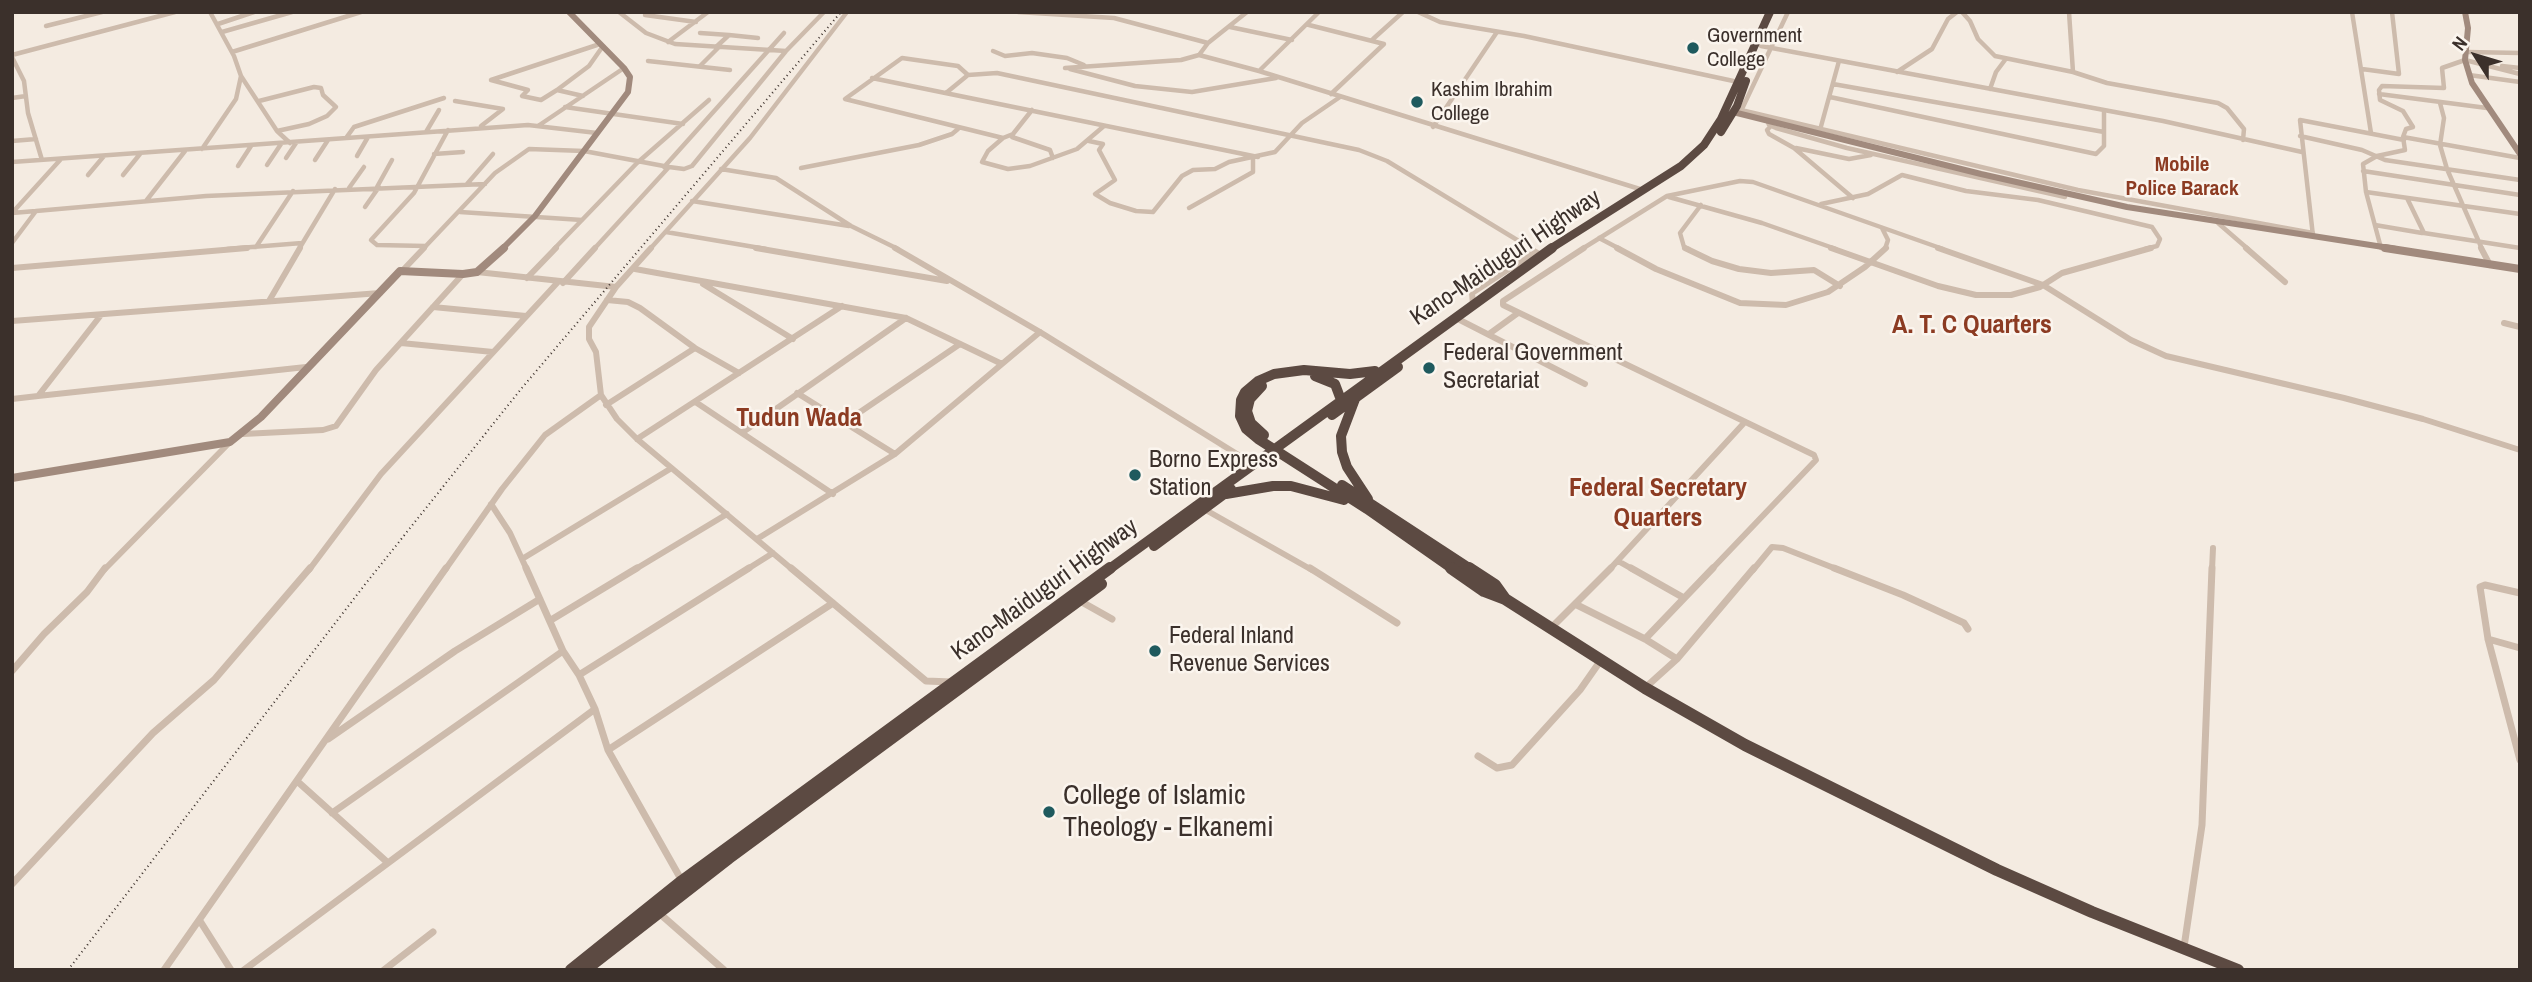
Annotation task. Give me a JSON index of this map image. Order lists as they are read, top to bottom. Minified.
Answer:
{"streets":{"highway":["Kano-Maiduguri Highway"]},"districts":["Mobile Police Barack","A. T. C Quarters","Tudun Wada","Federal Secretary Quarters"],"places":["Government College","Kashim Ibrahim College","Federal Government Secretariat","Borno Express Station","Federal Inland Revenue Services","College of Islamic Theology - Elkanemi"],"north":"top left"}
